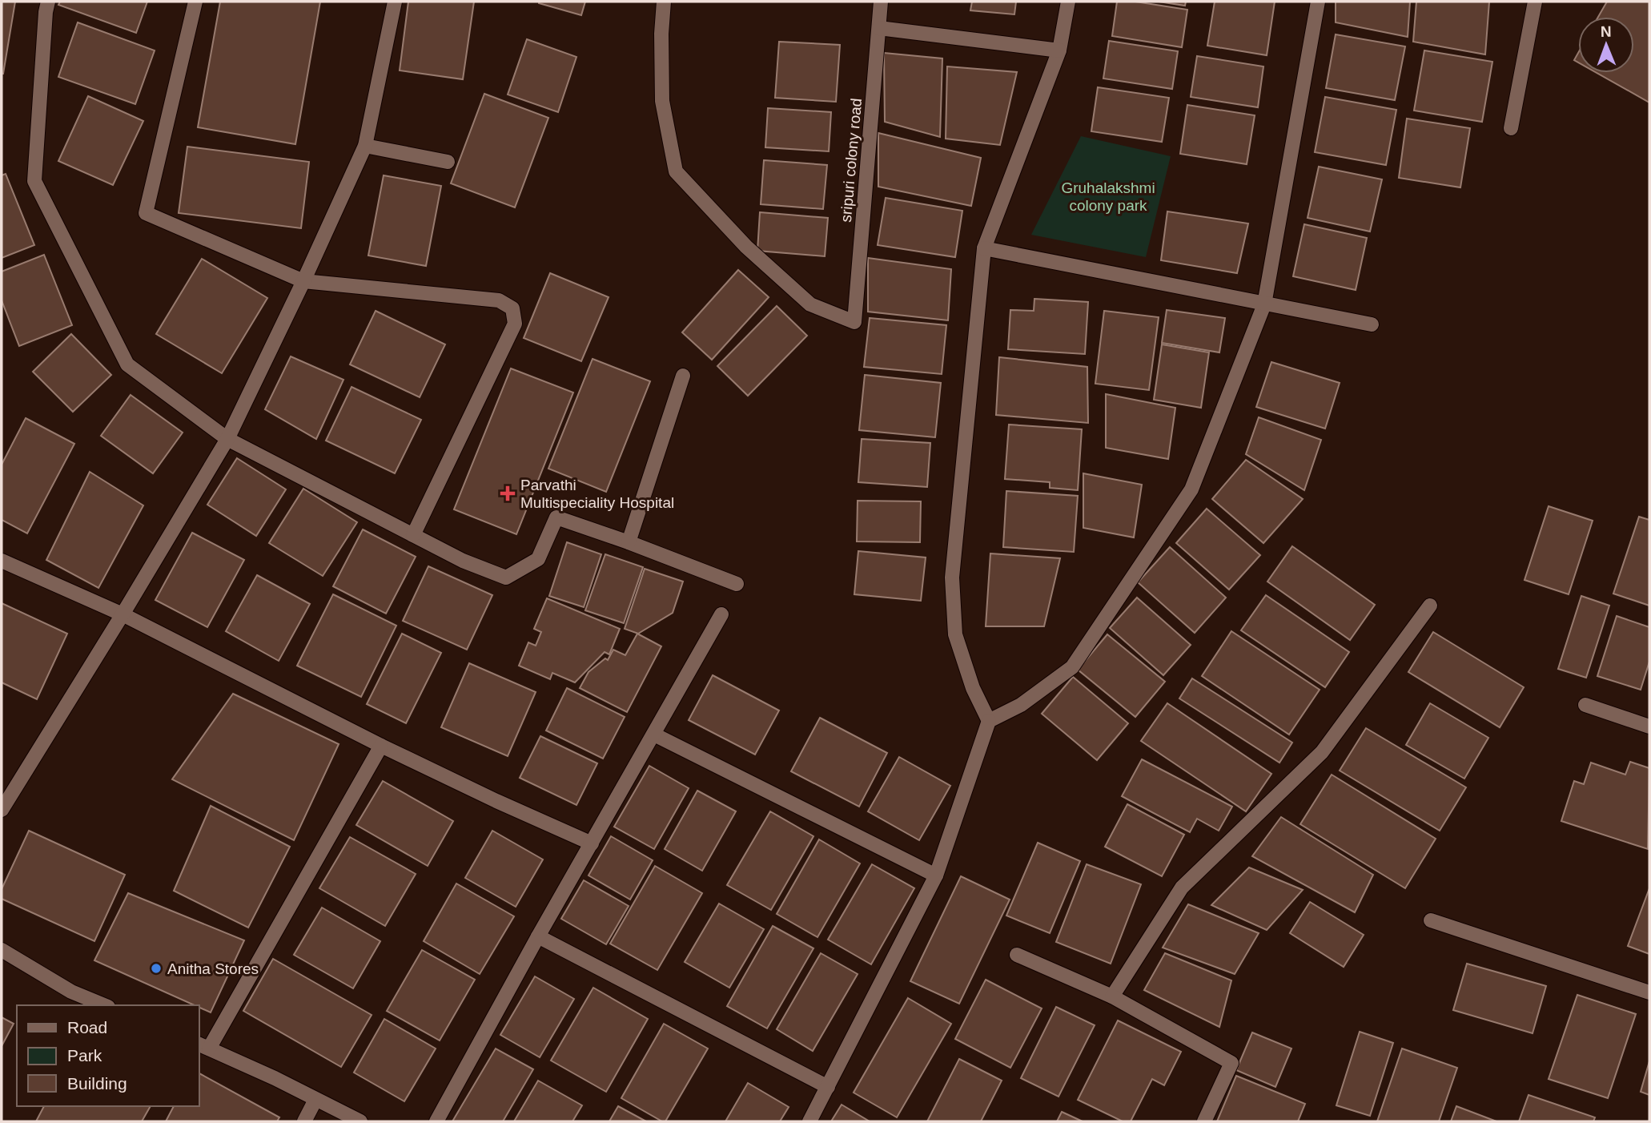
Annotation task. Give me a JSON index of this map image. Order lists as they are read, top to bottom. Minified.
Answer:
{"streets":{"street":["sripuri colony road"]},"parks":["Gruhalakshmi colony park"],"places":{"health":["Parvathi Multispeciality Hospital"],"other":["Anitha Stores"]},"legend":["Road","Park","Building"],"north":"top"}
